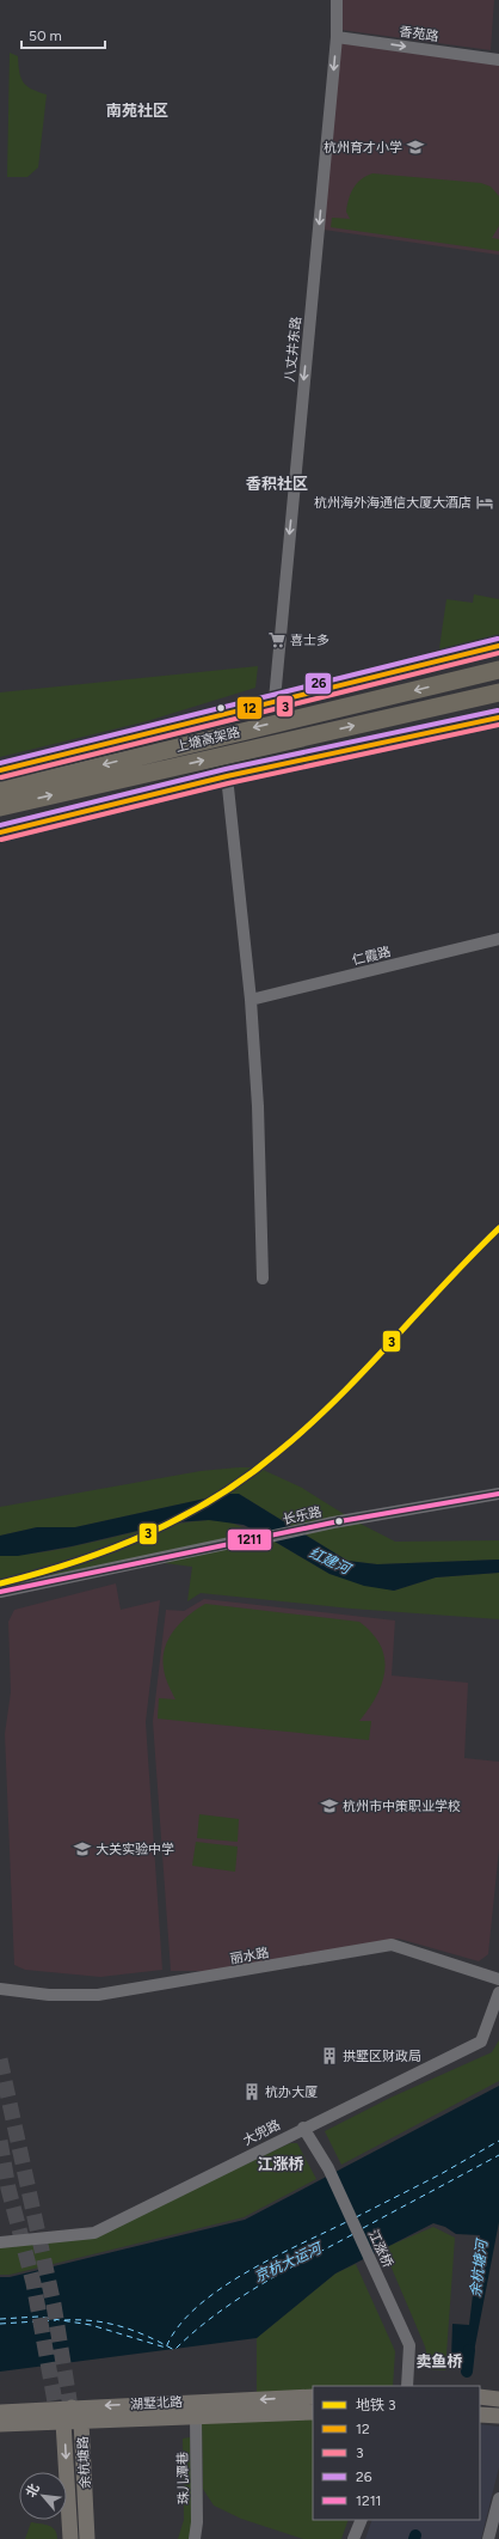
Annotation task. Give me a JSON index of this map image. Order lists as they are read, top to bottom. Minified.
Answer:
{"streets":{"highway":["上塘高架路"],"main road":["湖墅北路","余杭塘路"],"street":["香苑路","八丈井东路","仁霞路","长乐路","丽水路","大兜路","江涨桥","珠儿潭巷"]},"crossings":[["香苑路","八丈井东路"],["大兜路","江涨桥"],["湖墅北路","余杭塘路"],["湖墅北路","珠儿潭巷"]],"one_way":["香苑路","八丈井东路"],"districts":["南苑社区","香积社区","江涨桥","卖鱼桥"],"water":["红建河","京杭大运河","余杭塘河"],"places":{"school or university":["杭州育才小学","杭州市中策职业学校","大关实验中学"],"hotel":["杭州海外海通信大厦大酒店"],"supermarket":["喜士多"],"building":["拱墅区财政局","杭办大厦"]},"lines":["transit line 26","transit line 12","transit line 3","metro line 3","transit line 1211"],"legend":["地铁 3","12","3","26","1211"],"scale_bar":"50 m","north":"top left"}
